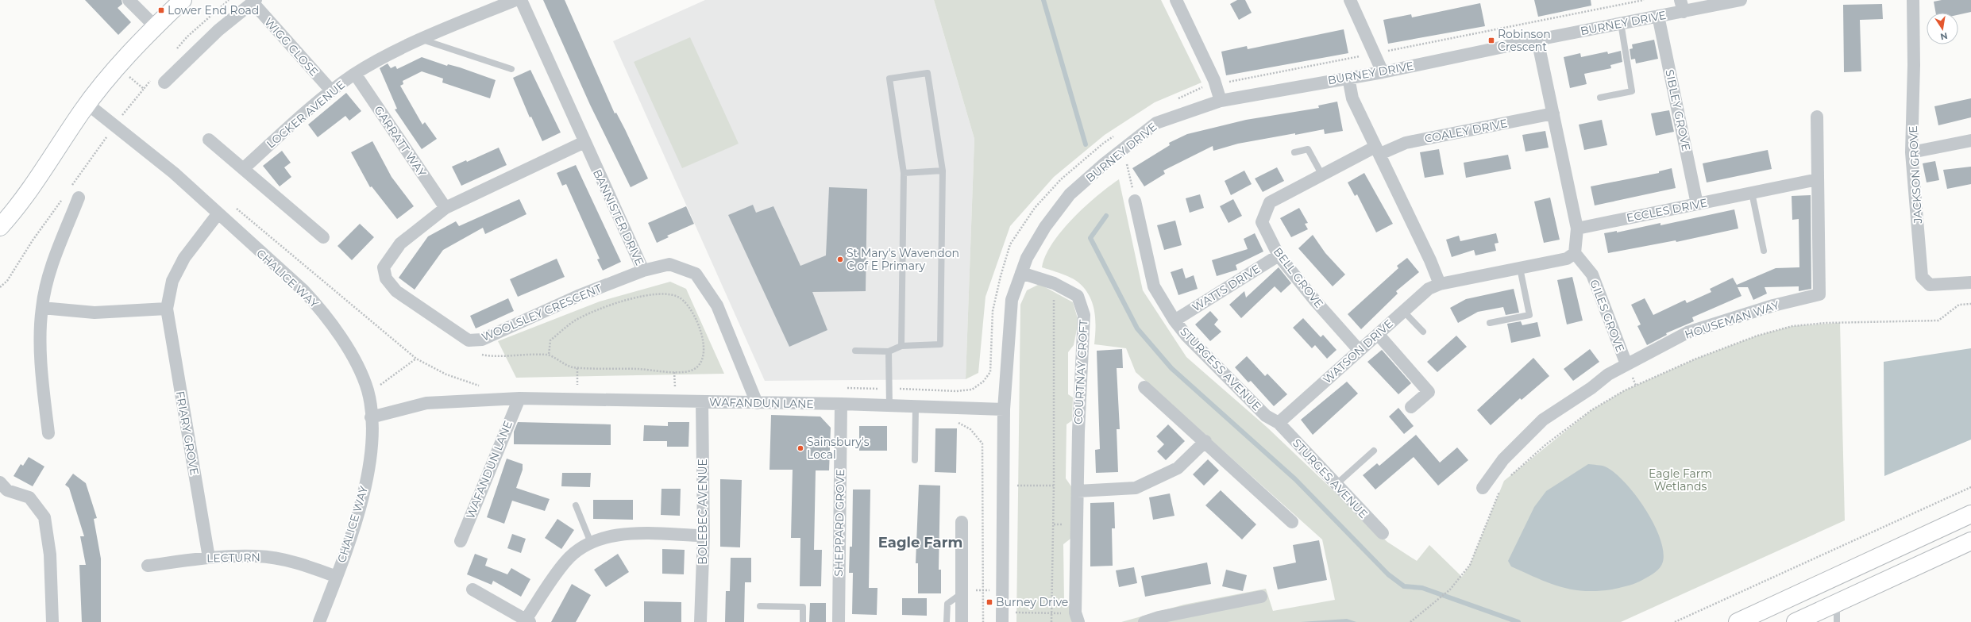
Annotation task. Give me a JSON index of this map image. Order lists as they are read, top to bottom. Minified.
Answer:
{"streets":{"street":["BURNEY DRIVE","WIGG CLOSE","SIBLEY GROVE","LOCKER AVENUE","COALEY DRIVE","GARRATT WAY","JACKSON GROVE","ECCLES DRIVE","BANNISTER DRIVE","BELL GROVE","CHALICE WAY","WATTS DRIVE","WOOLSLEY CRESCENT","GILES GROVE","HOUSEMAN WAY","WATSON DRIVE","STURGESS AVENUE","COURTNAY CROFT","WAFANDUN LANE","FRIARY GROVE","STURGES AVENUE","BOLEBEC AVENUE","SHEPPARD GROVE","LECTURN"]},"crossings":[["BURNEY DRIVE","SIBLEY GROVE"],["BURNEY DRIVE","COURTNAY CROFT"],["BURNEY DRIVE","WAFANDUN LANE"],["WIGG CLOSE","LOCKER AVENUE"],["SIBLEY GROVE","ECCLES DRIVE"],["LOCKER AVENUE","GARRATT WAY"],["COALEY DRIVE","BELL GROVE"],["GARRATT WAY","WOOLSLEY CRESCENT"],["ECCLES DRIVE","HOUSEMAN WAY"],["BANNISTER DRIVE","WOOLSLEY CRESCENT"],["BANNISTER DRIVE","WAFANDUN LANE"],["BELL GROVE","WATTS DRIVE"],["BELL GROVE","WATSON DRIVE"],["CHALICE WAY","WAFANDUN LANE"],["CHALICE WAY","FRIARY GROVE"],["CHALICE WAY","LECTURN"],["WATTS DRIVE","STURGESS AVENUE"],["GILES GROVE","HOUSEMAN WAY"],["WATSON DRIVE","STURGESS AVENUE"],["WATSON DRIVE","STURGES AVENUE"],["STURGESS AVENUE","STURGES AVENUE"],["WAFANDUN LANE","BOLEBEC AVENUE"],["WAFANDUN LANE","SHEPPARD GROVE"],["FRIARY GROVE","LECTURN"]],"districts":["Eagle Farm"],"parks":["Eagle Farm Wetlands"],"places":{"transit":["Lower End Road","Robinson Crescent","Burney Drive"],"other":["St Mary's Wavendon C of E Primary","Sainsbury's Local"]},"north":"bottom"}
